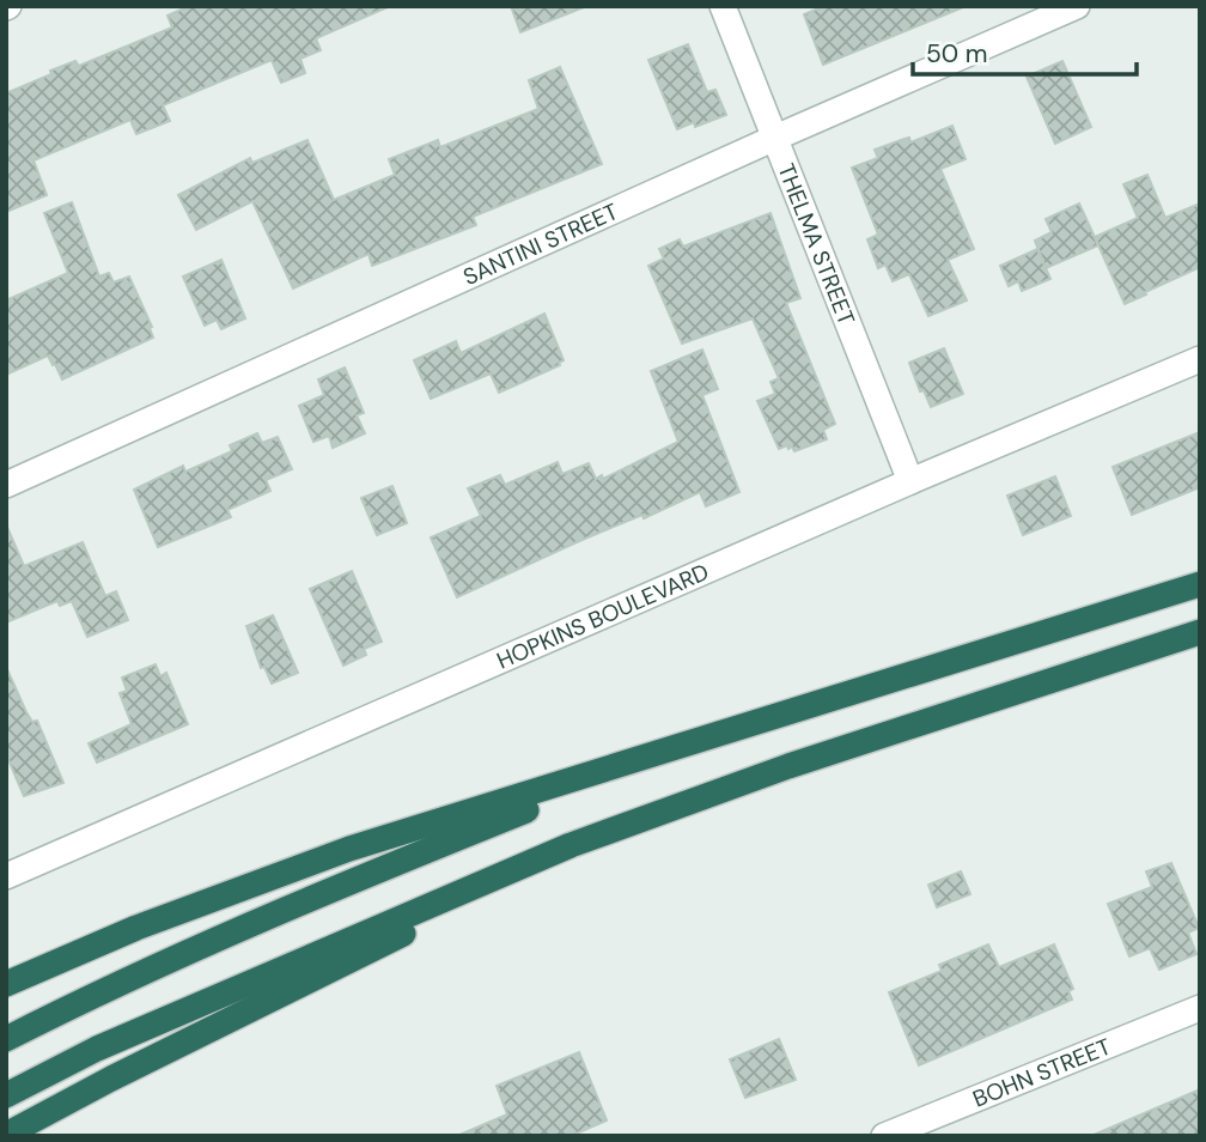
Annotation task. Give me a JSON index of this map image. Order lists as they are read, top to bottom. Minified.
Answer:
{"streets":{"street":["THELMA STREET","SANTINI STREET","HOPKINS BOULEVARD","BOHN STREET"]},"crossings":[["THELMA STREET","SANTINI STREET"],["THELMA STREET","HOPKINS BOULEVARD"]],"scale_bar":"50 m"}
